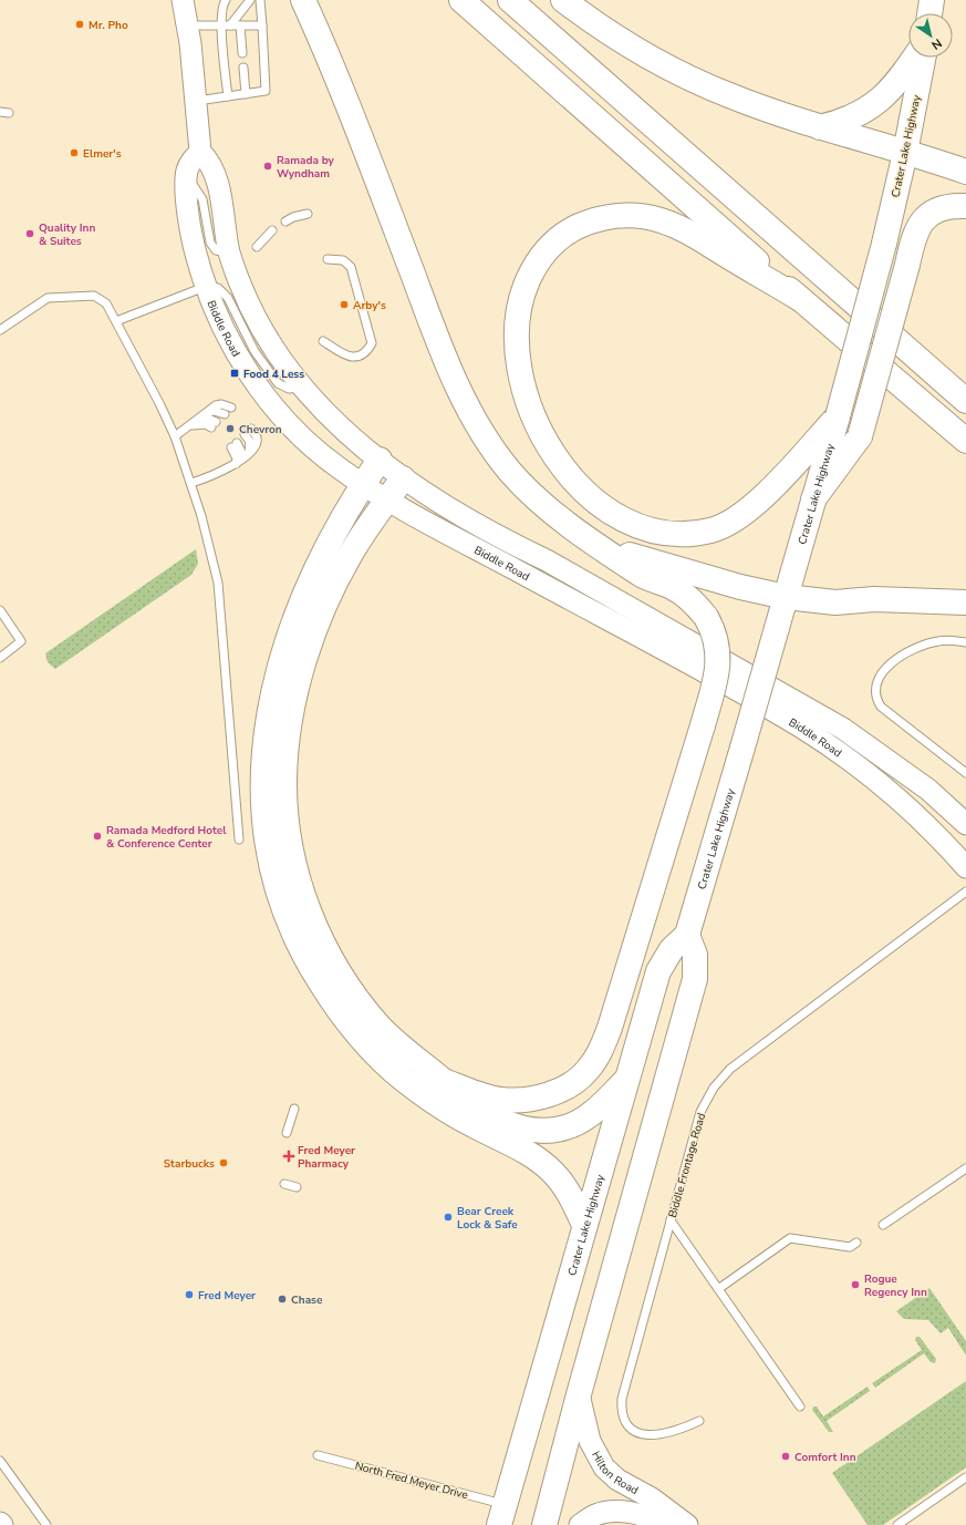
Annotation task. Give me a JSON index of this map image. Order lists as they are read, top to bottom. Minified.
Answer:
{"streets":{"main road":["Crater Lake Highway","Biddle Road","Hilton Road"],"lane":["Biddle Frontage Road","North Fred Meyer Drive"]},"crossings":[["Crater Lake Highway","North Fred Meyer Drive"]],"places":{"other":["Mr. Pho","Elmer's","Ramada by Wyndham","Quality Inn & Suites","Arby's","Chevron","Ramada Medford Hotel & Conference Center","Starbucks","Bear Creek Lock & Safe","Rogue Regency Inn","Fred Meyer","Chase","Comfort Inn"],"transit":["Food 4 Less"],"health":["Fred Meyer Pharmacy"]},"north":"bottom right"}
